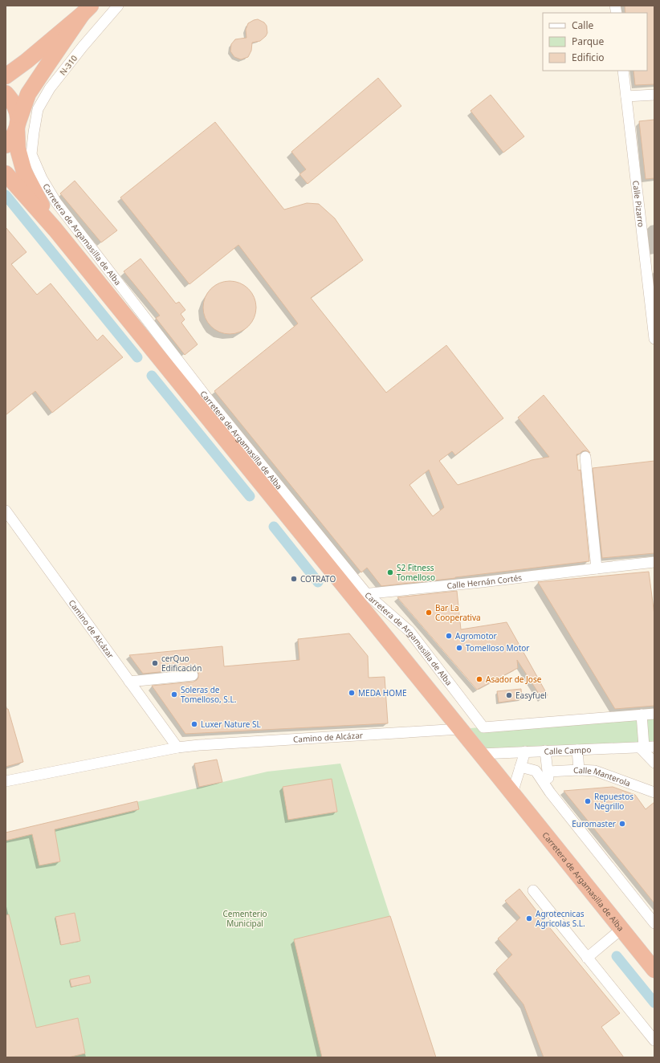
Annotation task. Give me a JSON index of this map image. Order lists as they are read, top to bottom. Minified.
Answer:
{"streets":{"highway":["Carretera de Argamasilla de Alba"],"street":["N-310","Calle Pizarro","Calle Hernán Cortés","Camino de Alcázar","Calle Campo","Calle Manterola"]},"crossings":[["N-310","Carretera de Argamasilla de Alba"],["Carretera de Argamasilla de Alba","Calle Hernán Cortés"],["Carretera de Argamasilla de Alba","Camino de Alcázar"],["Carretera de Argamasilla de Alba","Calle Campo"]],"parks":["Cementerio Municipal"],"places":["S2 Fitness Tomelloso","COTRATO","Bar La Cooperativa","Agromotor","Tomelloso Motor","cerQuo Edificación","Asador de Jose","MEDA HOME","Soleras de Tomelloso, S.L.","Easyfuel","Luxer Nature SL","Repuestos Negrillo","Euromaster","Agrotecnicas Agricolas S.L."],"legend":["Calle","Parque","Edificio"]}
